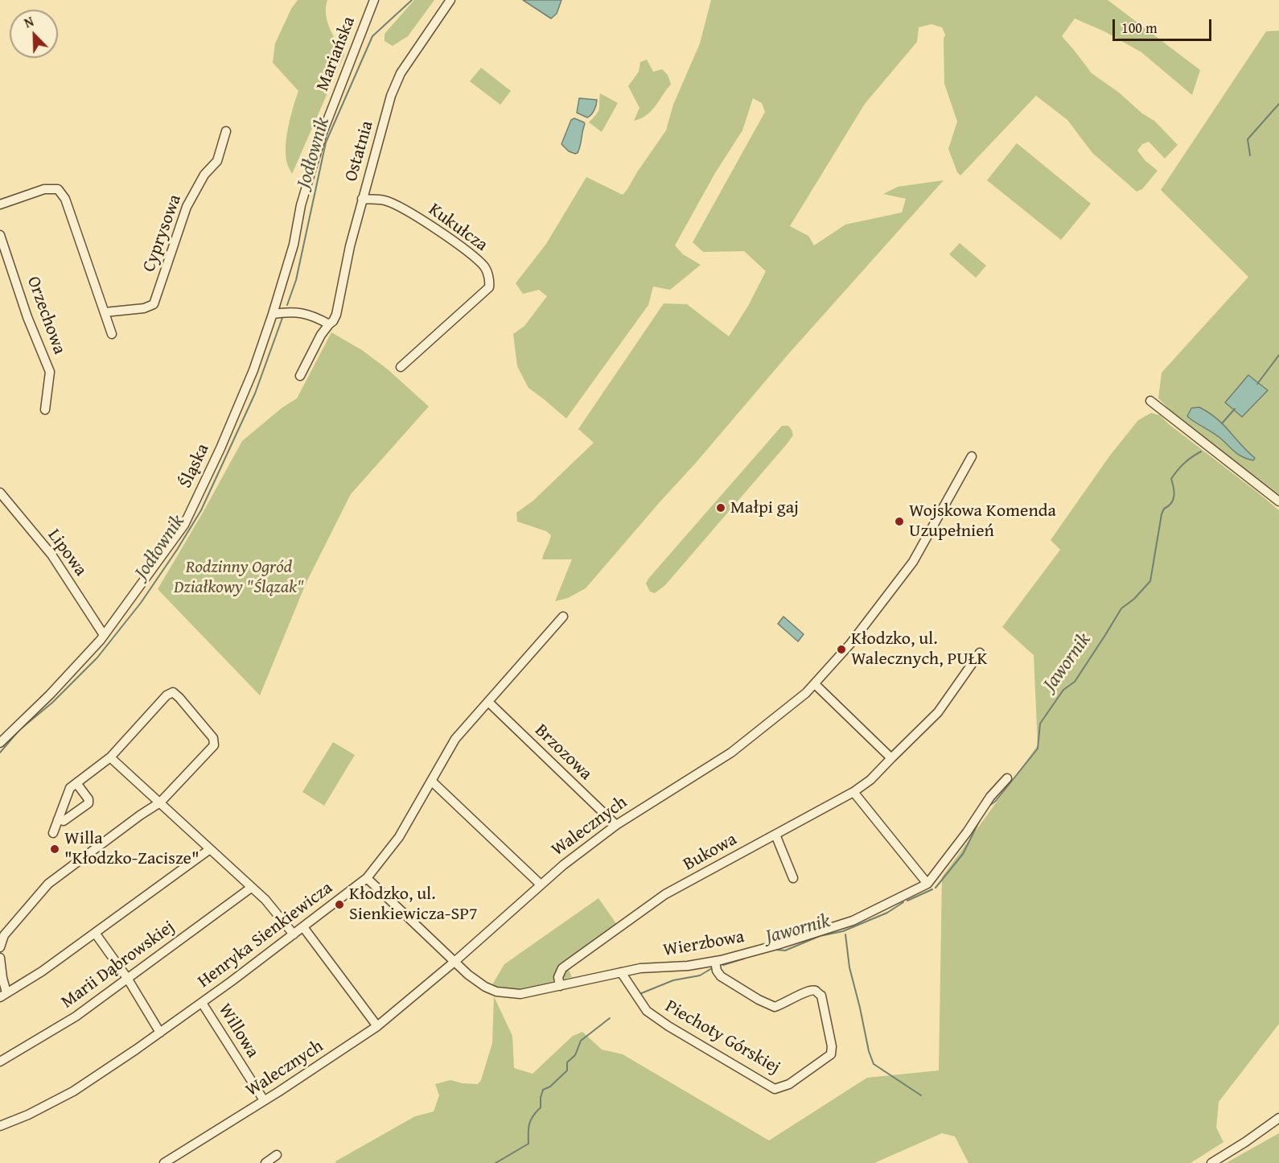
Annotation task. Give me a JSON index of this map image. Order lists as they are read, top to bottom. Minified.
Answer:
{"streets":{"street":["Mariańska","Ostatnia","Kukułcza","Cyprysowa","Orzechowa","Śląska","Lipowa","Brzozowa","Walecznych","Bukowa","Henryka Sienkiewicza","Wierzbowa","Marii Dąbrowskiej","Willowa","Piechoty Górskiej"]},"crossings":[["Mariańska","Śląska"],["Ostatnia","Kukułcza"],["Śląska","Lipowa"],["Brzozowa","Walecznych"],["Brzozowa","Henryka Sienkiewicza"],["Walecznych","Wierzbowa"],["Walecznych","Willowa"],["Bukowa","Wierzbowa"],["Henryka Sienkiewicza","Wierzbowa"],["Henryka Sienkiewicza","Willowa"],["Wierzbowa","Piechoty Górskiej"]],"water":["Jodłownik","Jawornik"],"parks":["Rodzinny Ogród Działkowy \"Ślązak\""],"places":["Małpi gaj","Wojskowa Komenda Uzupełnień","Kłodzko, ul. Walecznych, PUŁK","Willa \"Kłodzko-Zacisze\"","Kłodzko, ul. Sienkiewicza-SP7"],"scale_bar":"100 m","north":"top left"}
